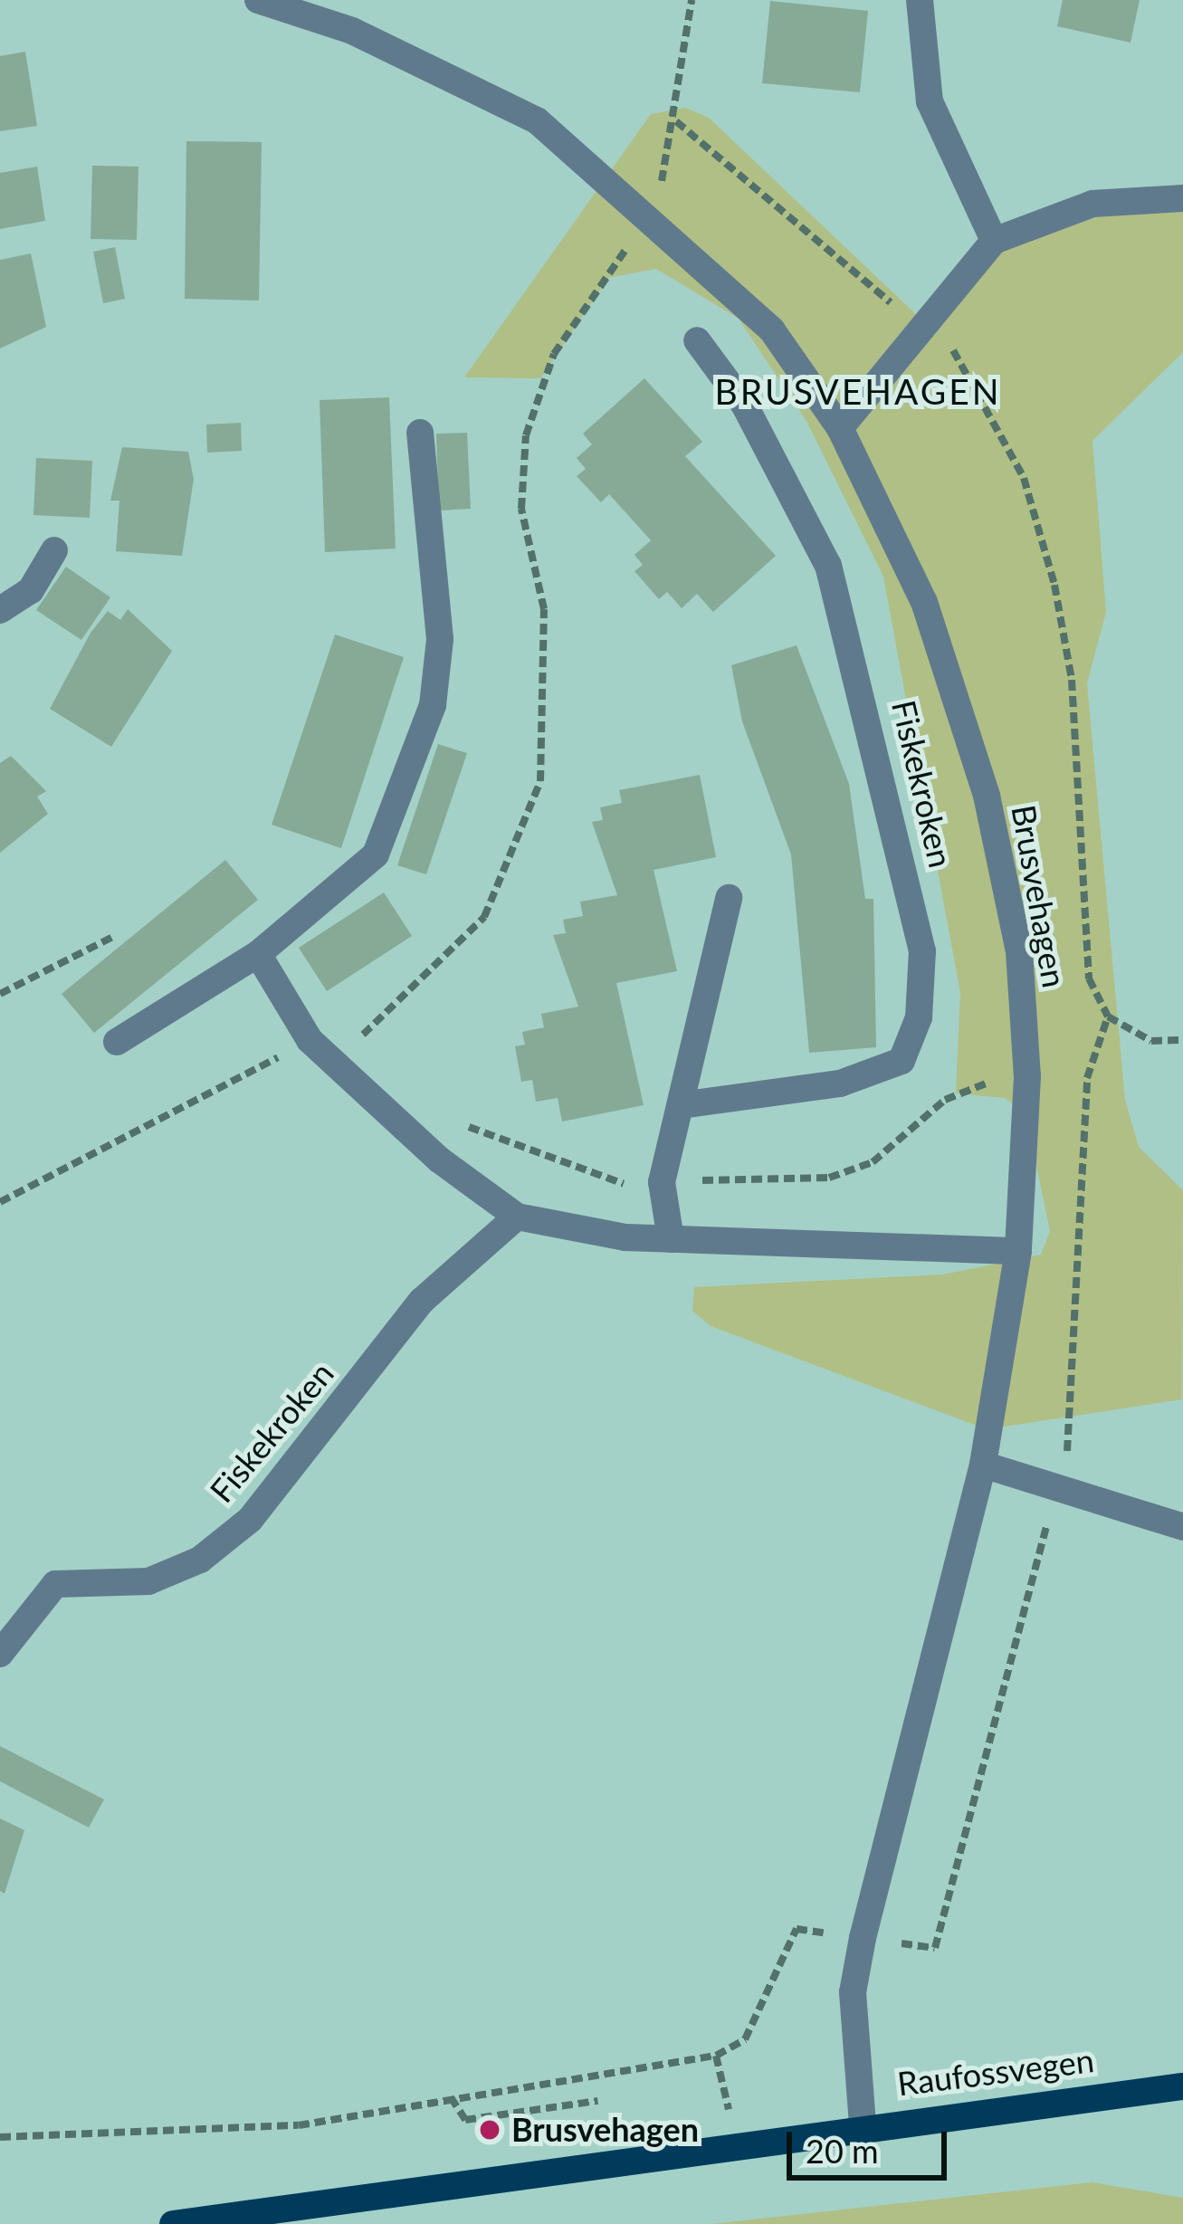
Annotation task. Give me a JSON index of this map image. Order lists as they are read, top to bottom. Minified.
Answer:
{"streets":{"main road":["Raufossvegen"],"street":["Fiskekroken","Brusvehagen"]},"crossings":[["Brusvehagen","Raufossvegen"]],"districts":["BRUSVEHAGEN"],"places":["Brusvehagen"],"scale_bar":"20 m"}
